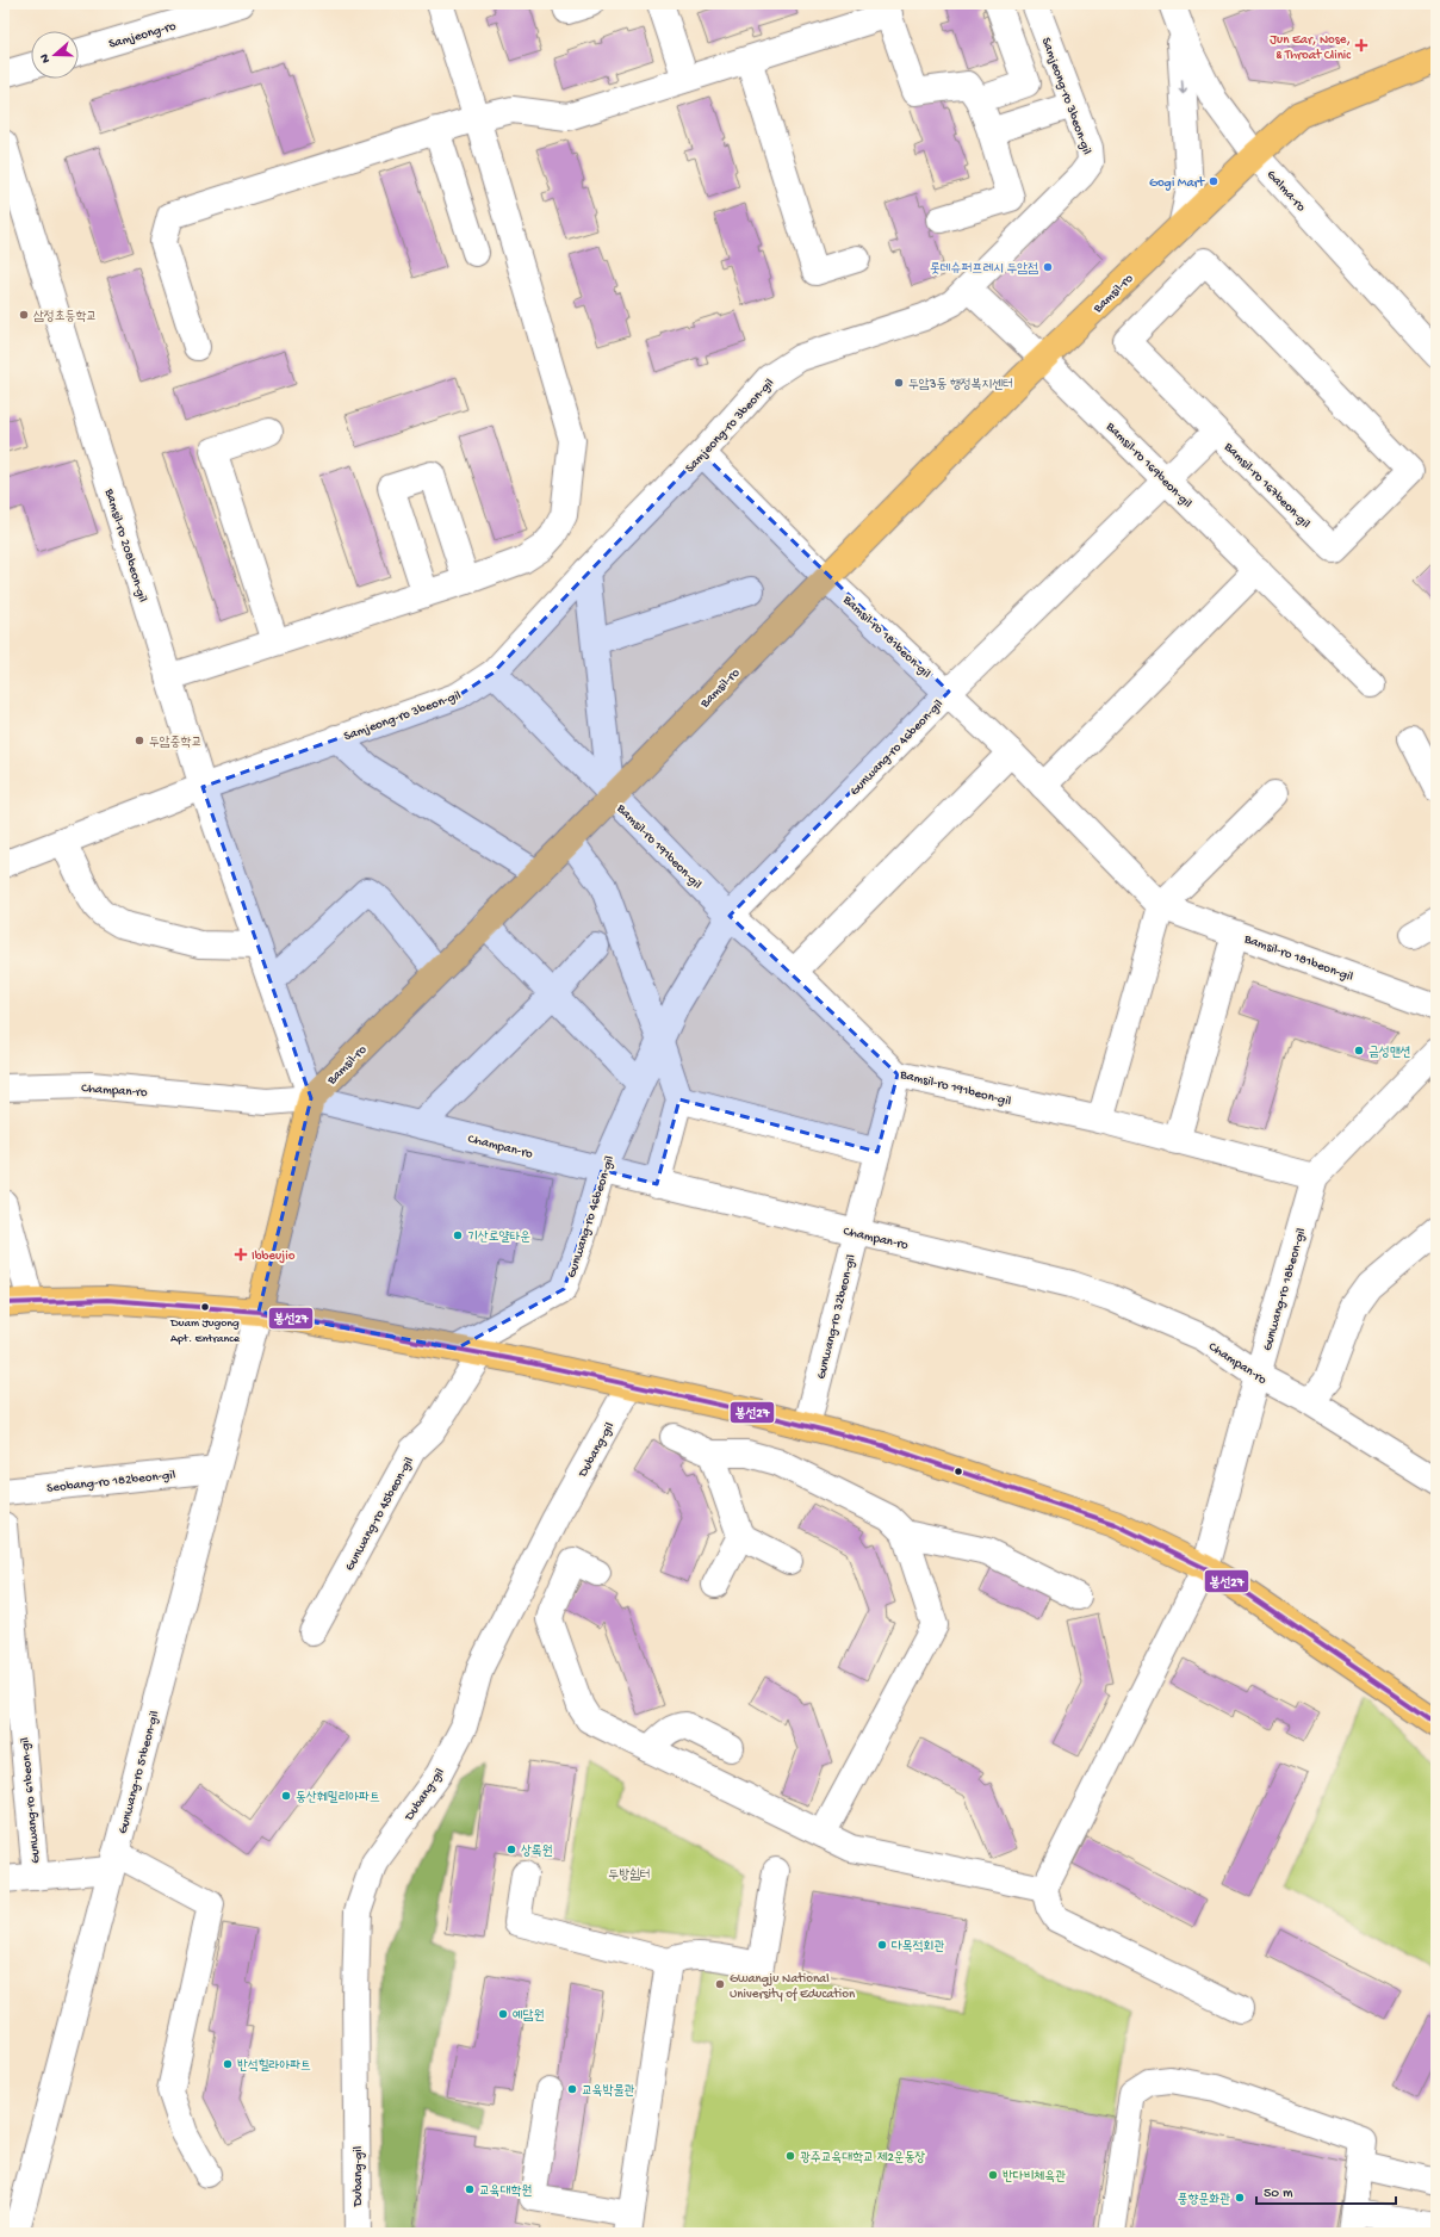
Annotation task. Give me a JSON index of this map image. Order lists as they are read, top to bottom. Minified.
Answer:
{"streets":{"main road":["Bamsil-ro"],"street":["Samjeong-ro","Samjeong-ro 3beon-gil","Galma-ro","Bamsil-ro 169beon-gil","Bamsil-ro 167beon-gil","Bamsil-ro 208beon-gil","Bamsil-ro 181beon-gil","Gunwang-ro 46beon-gil","Bamsil-ro 191beon-gil","Champan-ro","Gunwang-ro 18beon-gil","Gunwang-ro 32beon-gil","Dubang-gil","Seobang-ro 182beon-gil","Gunwang-ro 45beon-gil","Gunwang-ro 51beon-gil","Gunwang-ro 61beon-gil"]},"crossings":[["Samjeong-ro 3beon-gil","Bamsil-ro"],["Samjeong-ro 3beon-gil","Bamsil-ro 169beon-gil"],["Samjeong-ro 3beon-gil","Bamsil-ro 208beon-gil"],["Galma-ro","Bamsil-ro"],["Bamsil-ro","Bamsil-ro 169beon-gil"],["Bamsil-ro","Bamsil-ro 208beon-gil"],["Bamsil-ro","Bamsil-ro 181beon-gil"],["Bamsil-ro","Bamsil-ro 191beon-gil"],["Bamsil-ro","Champan-ro"],["Bamsil-ro 169beon-gil","Gunwang-ro 46beon-gil"],["Bamsil-ro 167beon-gil","Gunwang-ro 46beon-gil"],["Bamsil-ro 208beon-gil","Champan-ro"],["Bamsil-ro 181beon-gil","Gunwang-ro 46beon-gil"],["Gunwang-ro 46beon-gil","Bamsil-ro 191beon-gil"],["Gunwang-ro 46beon-gil","Champan-ro"],["Gunwang-ro 46beon-gil","Gunwang-ro 45beon-gil"],["Bamsil-ro 191beon-gil","Gunwang-ro 18beon-gil"],["Bamsil-ro 191beon-gil","Gunwang-ro 32beon-gil"],["Champan-ro","Gunwang-ro 18beon-gil"],["Champan-ro","Gunwang-ro 32beon-gil"],["Seobang-ro 182beon-gil","Gunwang-ro 51beon-gil"]],"parks":["두방쉼터"],"places":{"health":["Jun Ear, Nose, & Throat Clinic","Ibbeujio"],"other":["Gogi Mart","롯데슈퍼프레시 두암점","삼정초등학교","두암3동 행정복지센터","두암중학교","금성맨션","기산로얄타운","Duam Jugong Apt. Entrance","동산훼밀리아파트","상록원","다목적회관","Gwangju National University of Education","예담원","반석힐라아파트","교육박물관","광주교육대학교 제2운동장","반다비체육관","교육대학원","풍향문화관"]},"lines":["transit line 봉선27"],"scale_bar":"50 m","north":"left"}
